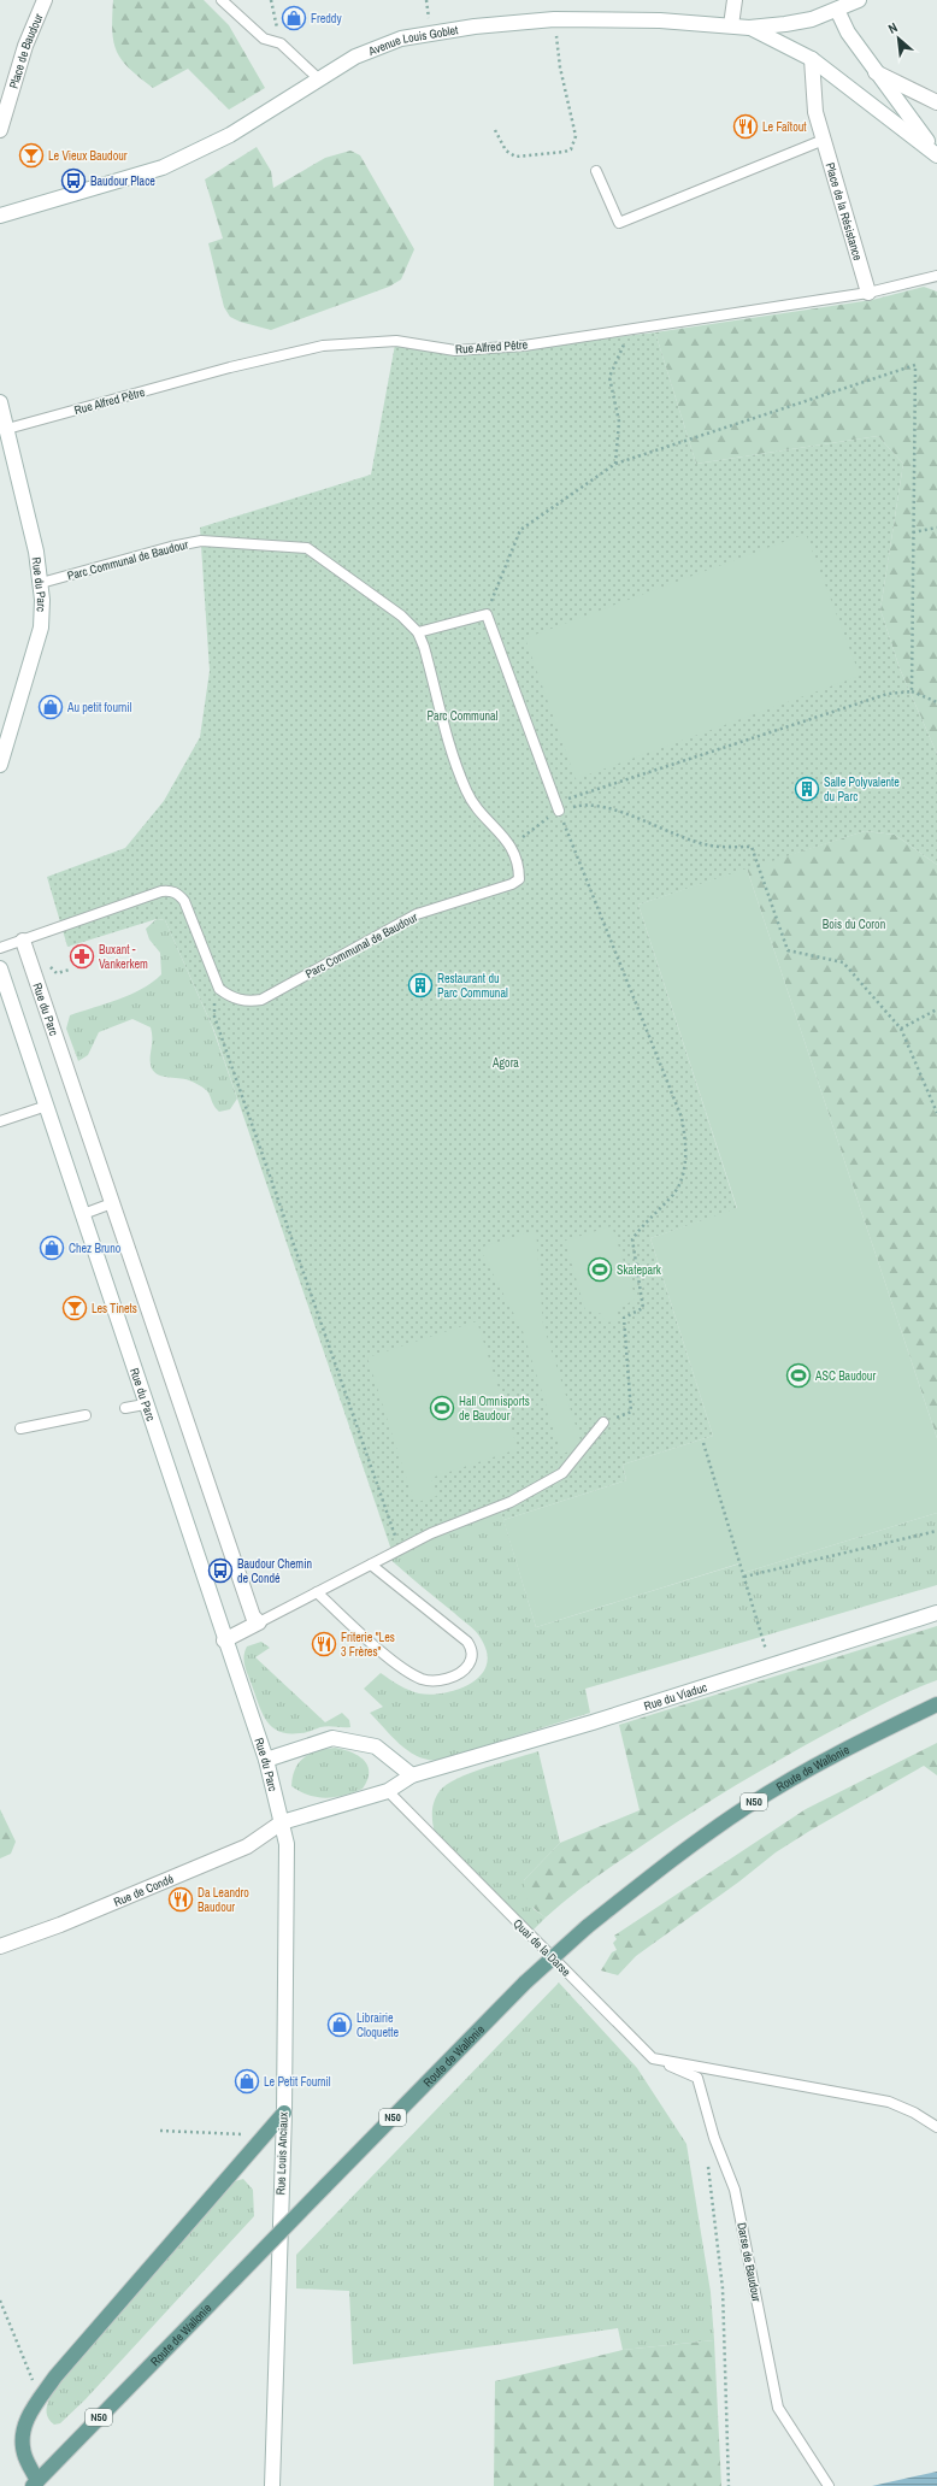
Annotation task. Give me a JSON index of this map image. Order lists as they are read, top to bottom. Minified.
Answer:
{"streets":{"main road":["Route de Wallonie","N50"],"street":["Avenue Louis Goblet","Place de Baudour","Place de la Résistance","Rue du Parc","Rue du Viaduc","Rue de Condé","Rue Louis Anciaux"],"lane":["Rue Alfred Pêtre","Parc Communal de Baudour","Quai de la Darse","Darse de Baudour"]},"crossings":[["Place de la Résistance","Rue Alfred Pêtre"],["Rue Alfred Pêtre","Rue du Parc"],["Parc Communal de Baudour","Rue du Parc"],["Rue du Parc","Rue du Viaduc"],["Rue du Parc","Rue de Condé"],["Rue du Parc","Rue Louis Anciaux"],["Rue du Viaduc","Rue de Condé"],["Rue du Viaduc","Quai de la Darse"],["Rue du Viaduc","Rue Louis Anciaux"],["Rue de Condé","Rue Louis Anciaux"],["Quai de la Darse","Darse de Baudour"]],"parks":["Parc Communal","Bois du Coron","Agora"],"places":{"shop":["Freddy","Au petit fournil","Chez Bruno","Librairie Cloquette","Le Petit Fournil"],"restaurant":["Le Faîtout","Friterie \"Les 3 Frères\"","Da Leandro Baudour"],"bar":["Le Vieux Baudour","Les Tinets"],"bus stop":["Baudour Place","Baudour Chemin de Condé"],"building":["Salle Polyvalente du Parc","Restaurant du Parc Communal"],"pharmacy":["Buxant - Vankerkem"],"sports":["Skatepark","ASC Baudour","Hall Omnisports de Baudour"]},"north":"top left"}
